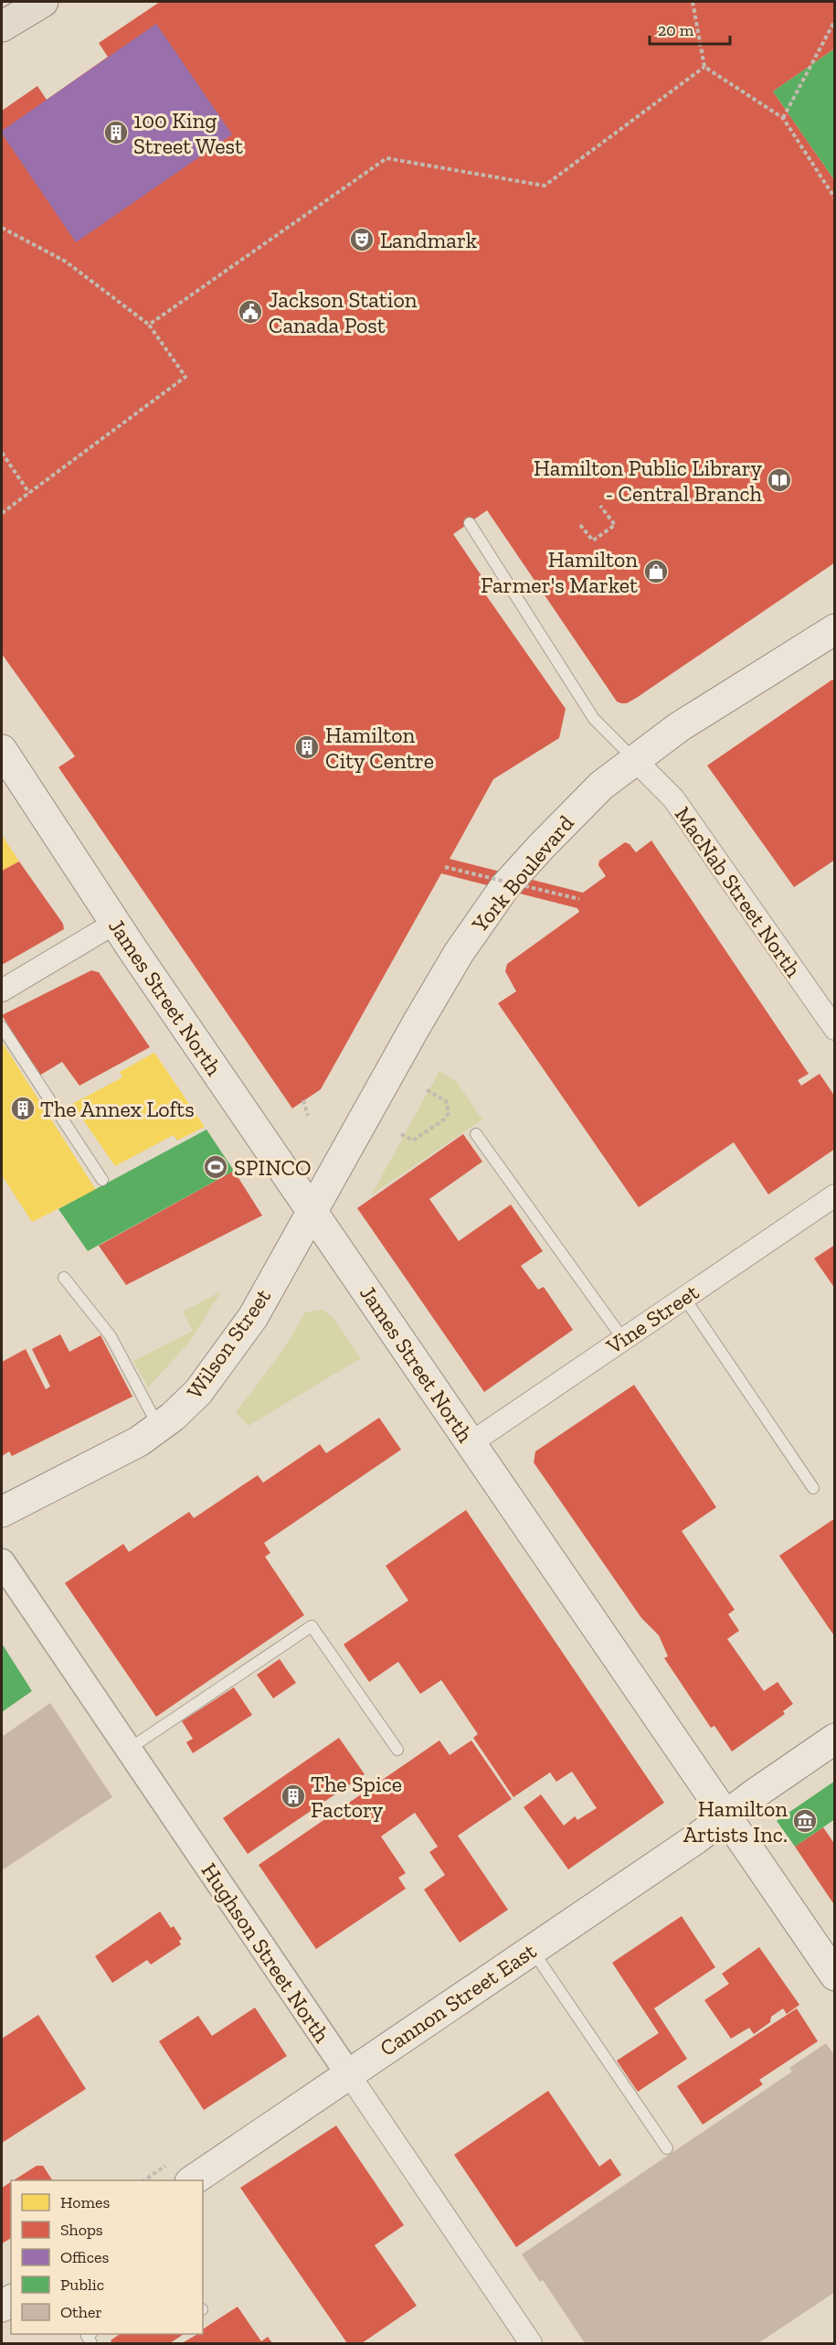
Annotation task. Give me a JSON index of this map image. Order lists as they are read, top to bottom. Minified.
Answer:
{"streets":{"main road":["York Boulevard","James Street North","Wilson Street","Cannon Street East"],"street":["MacNab Street North","Vine Street","Hughson Street North"]},"crossings":[["York Boulevard","MacNab Street North"],["York Boulevard","James Street North"],["York Boulevard","Wilson Street"],["James Street North","Vine Street"],["James Street North","Wilson Street"],["James Street North","Cannon Street East"],["Hughson Street North","Cannon Street East"]],"places":{"building":["100 King Street West","Hamilton City Centre","The Annex Lofts","The Spice Factory"],"theatre":["Landmark"],"public building":["Jackson Station Canada Post"],"library":["Hamilton Public Library - Central Branch"],"shop":["Hamilton Farmer's Market"],"sports":["SPINCO"],"museum":["Hamilton Artists Inc."]},"legend":["Homes","Shops","Offices","Public","Other"],"scale_bar":"20 m"}
